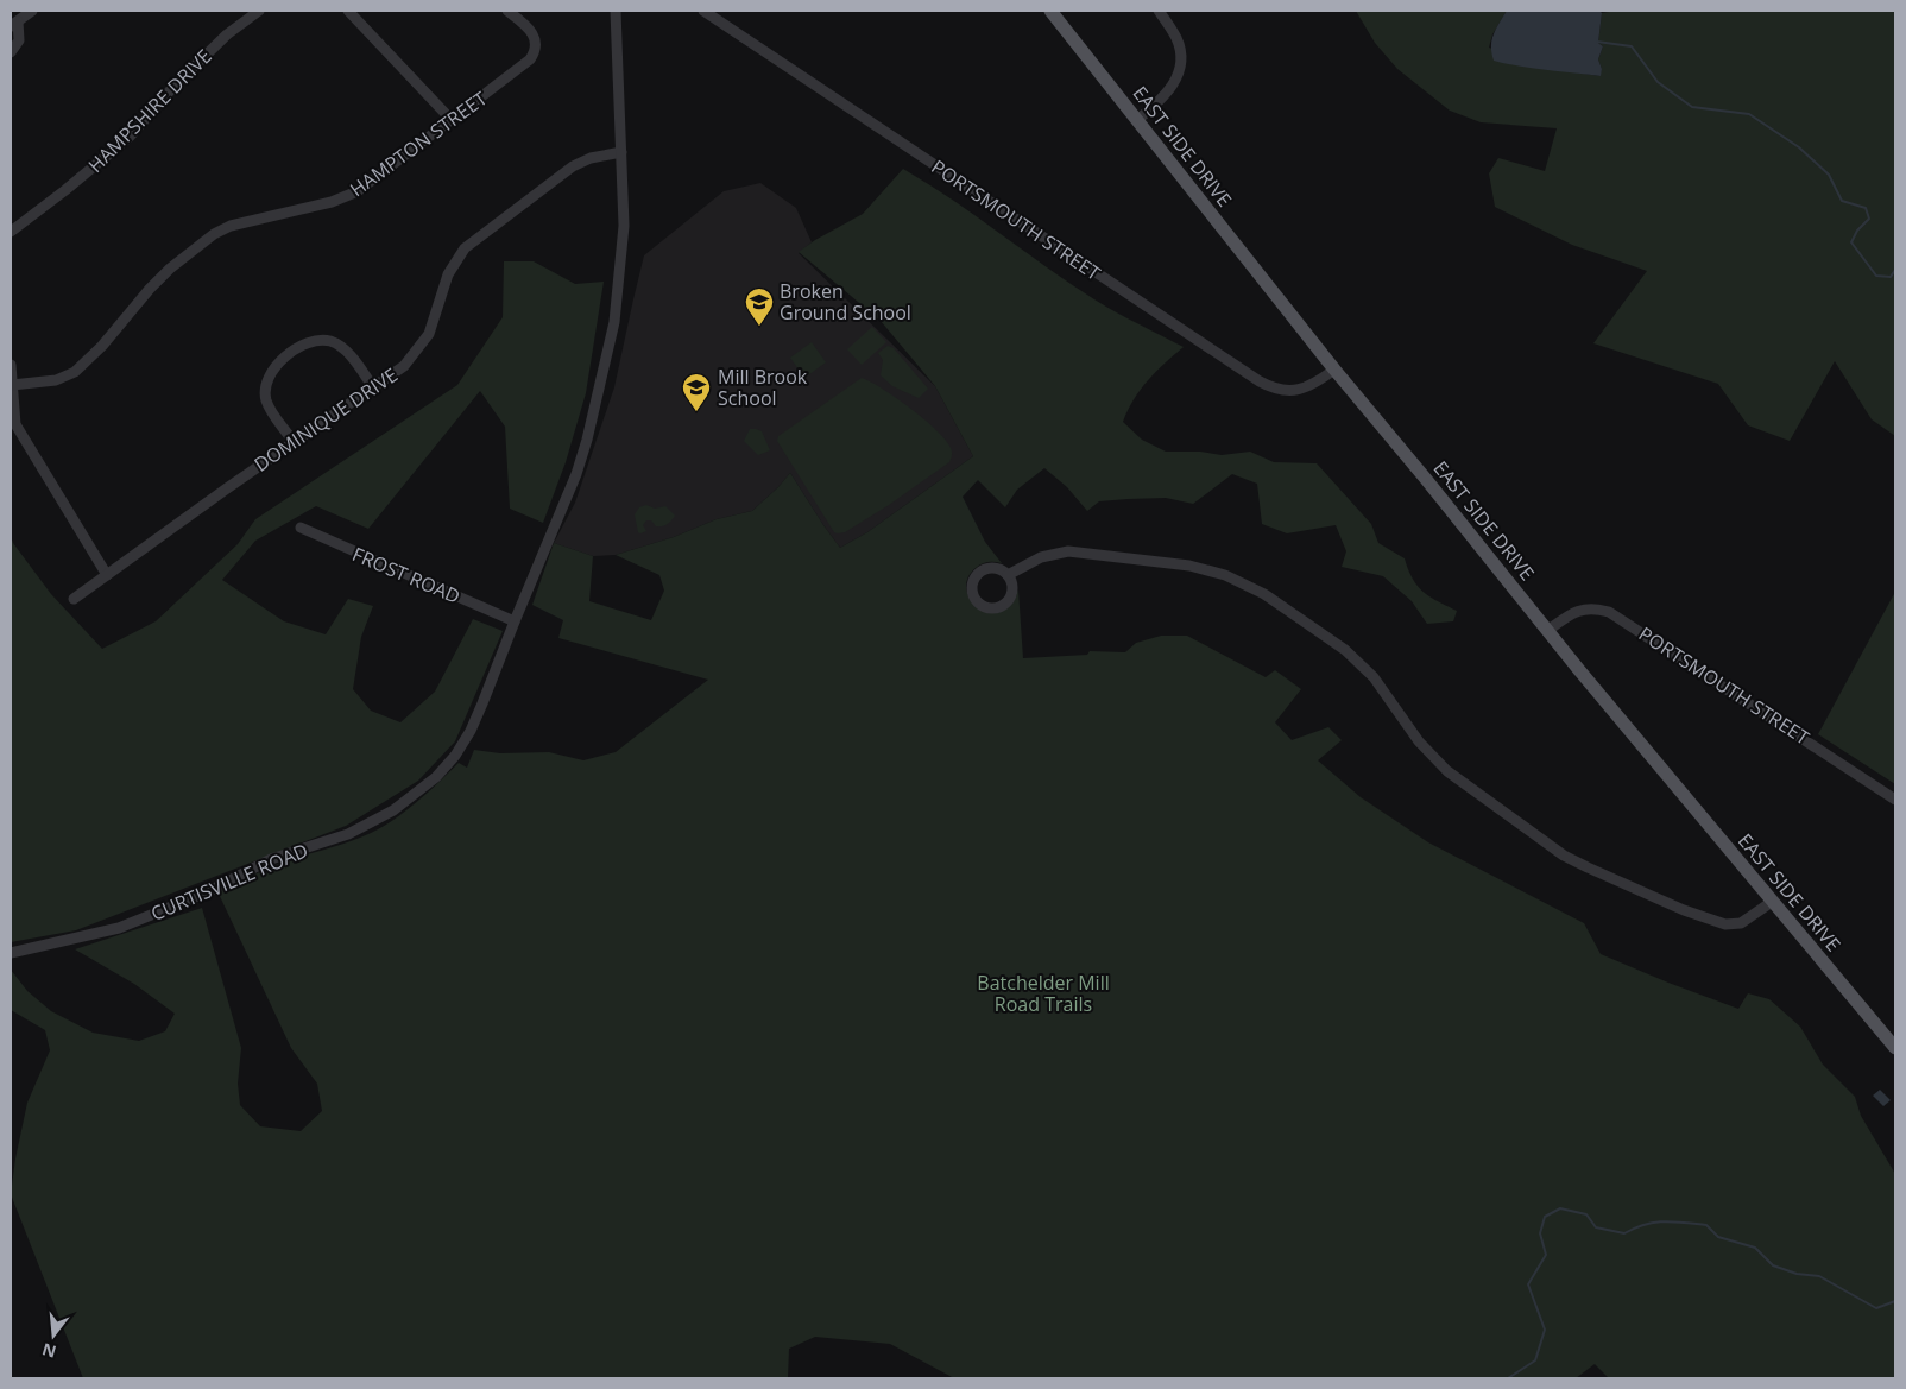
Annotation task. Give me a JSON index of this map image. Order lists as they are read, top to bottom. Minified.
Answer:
{"streets":{"main road":["EAST SIDE DRIVE"],"street":["HAMPSHIRE DRIVE","HAMPTON STREET","PORTSMOUTH STREET","DOMINIQUE DRIVE","FROST ROAD","CURTISVILLE ROAD"]},"crossings":[["EAST SIDE DRIVE","PORTSMOUTH STREET"],["DOMINIQUE DRIVE","CURTISVILLE ROAD"],["FROST ROAD","CURTISVILLE ROAD"]],"parks":["Batchelder Mill Road Trails"],"places":{"school or university":["Broken Ground School","Mill Brook School"]},"north":"bottom"}
